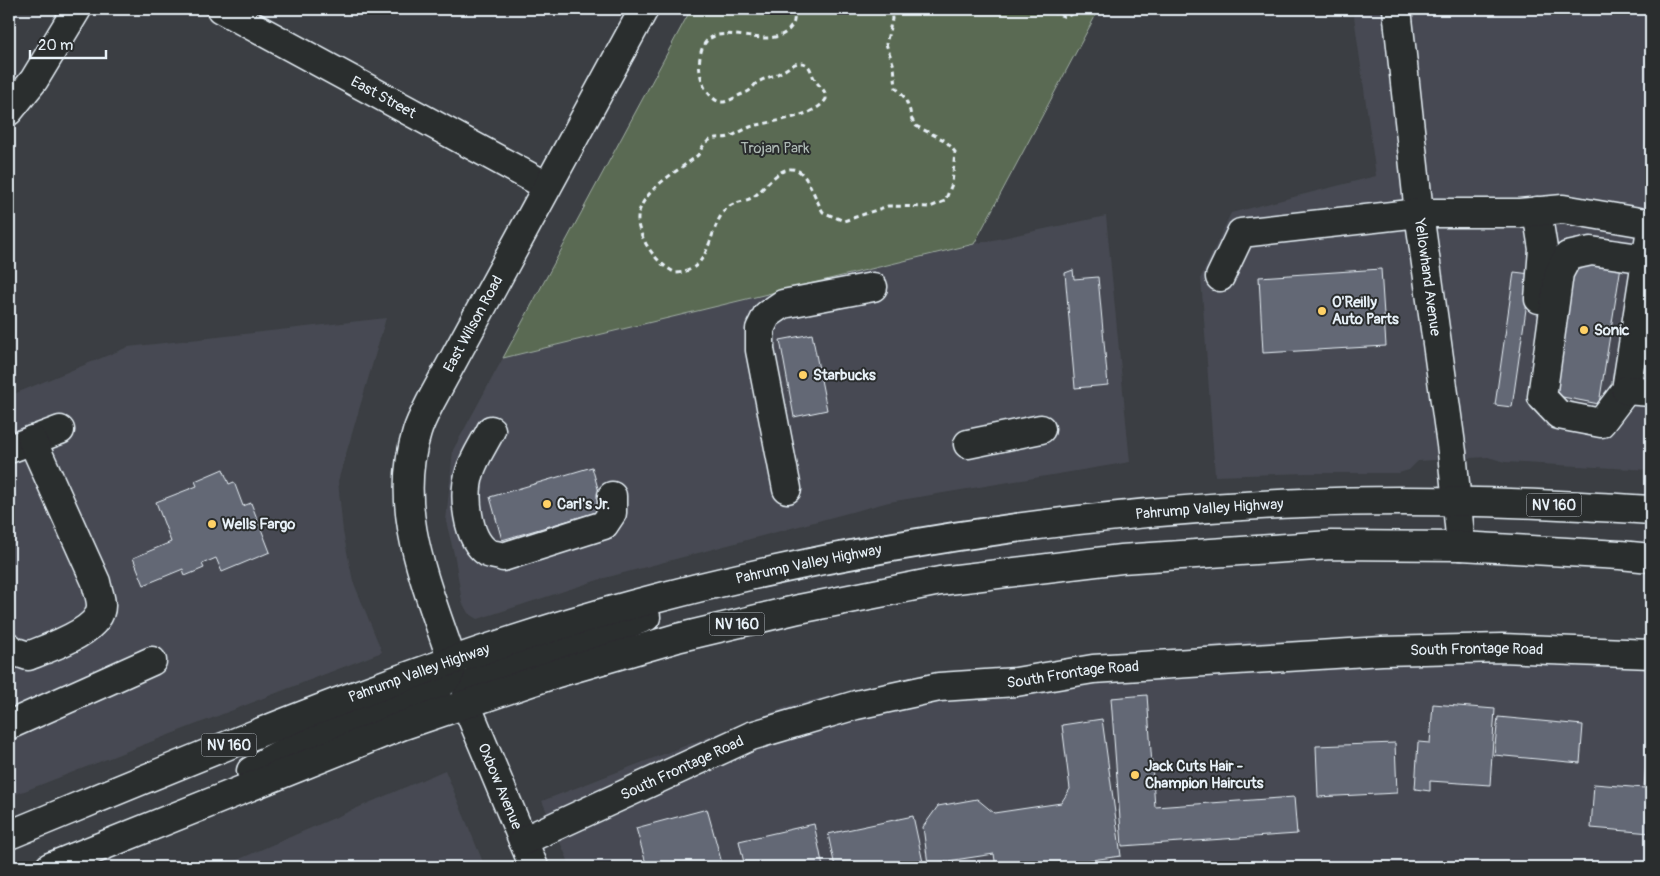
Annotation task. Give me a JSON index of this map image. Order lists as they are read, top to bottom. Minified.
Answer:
{"streets":{"main road":["East Street","Yellowhand Avenue","East Wilson Road","NV 160","Pahrump Valley Highway","South Frontage Road","Oxbow Avenue"]},"crossings":[["East Street","East Wilson Road"],["Yellowhand Avenue","NV 160"],["Yellowhand Avenue","Pahrump Valley Highway"],["East Wilson Road","Pahrump Valley Highway"],["NV 160","Oxbow Avenue"],["South Frontage Road","Oxbow Avenue"]],"parks":["Trojan Park"],"places":["O'Reilly Auto Parts","Sonic","Starbucks","Carl's Jr.","Wells Fargo","Jack Cuts Hair - Champion Haircuts"],"scale_bar":"20 m"}
